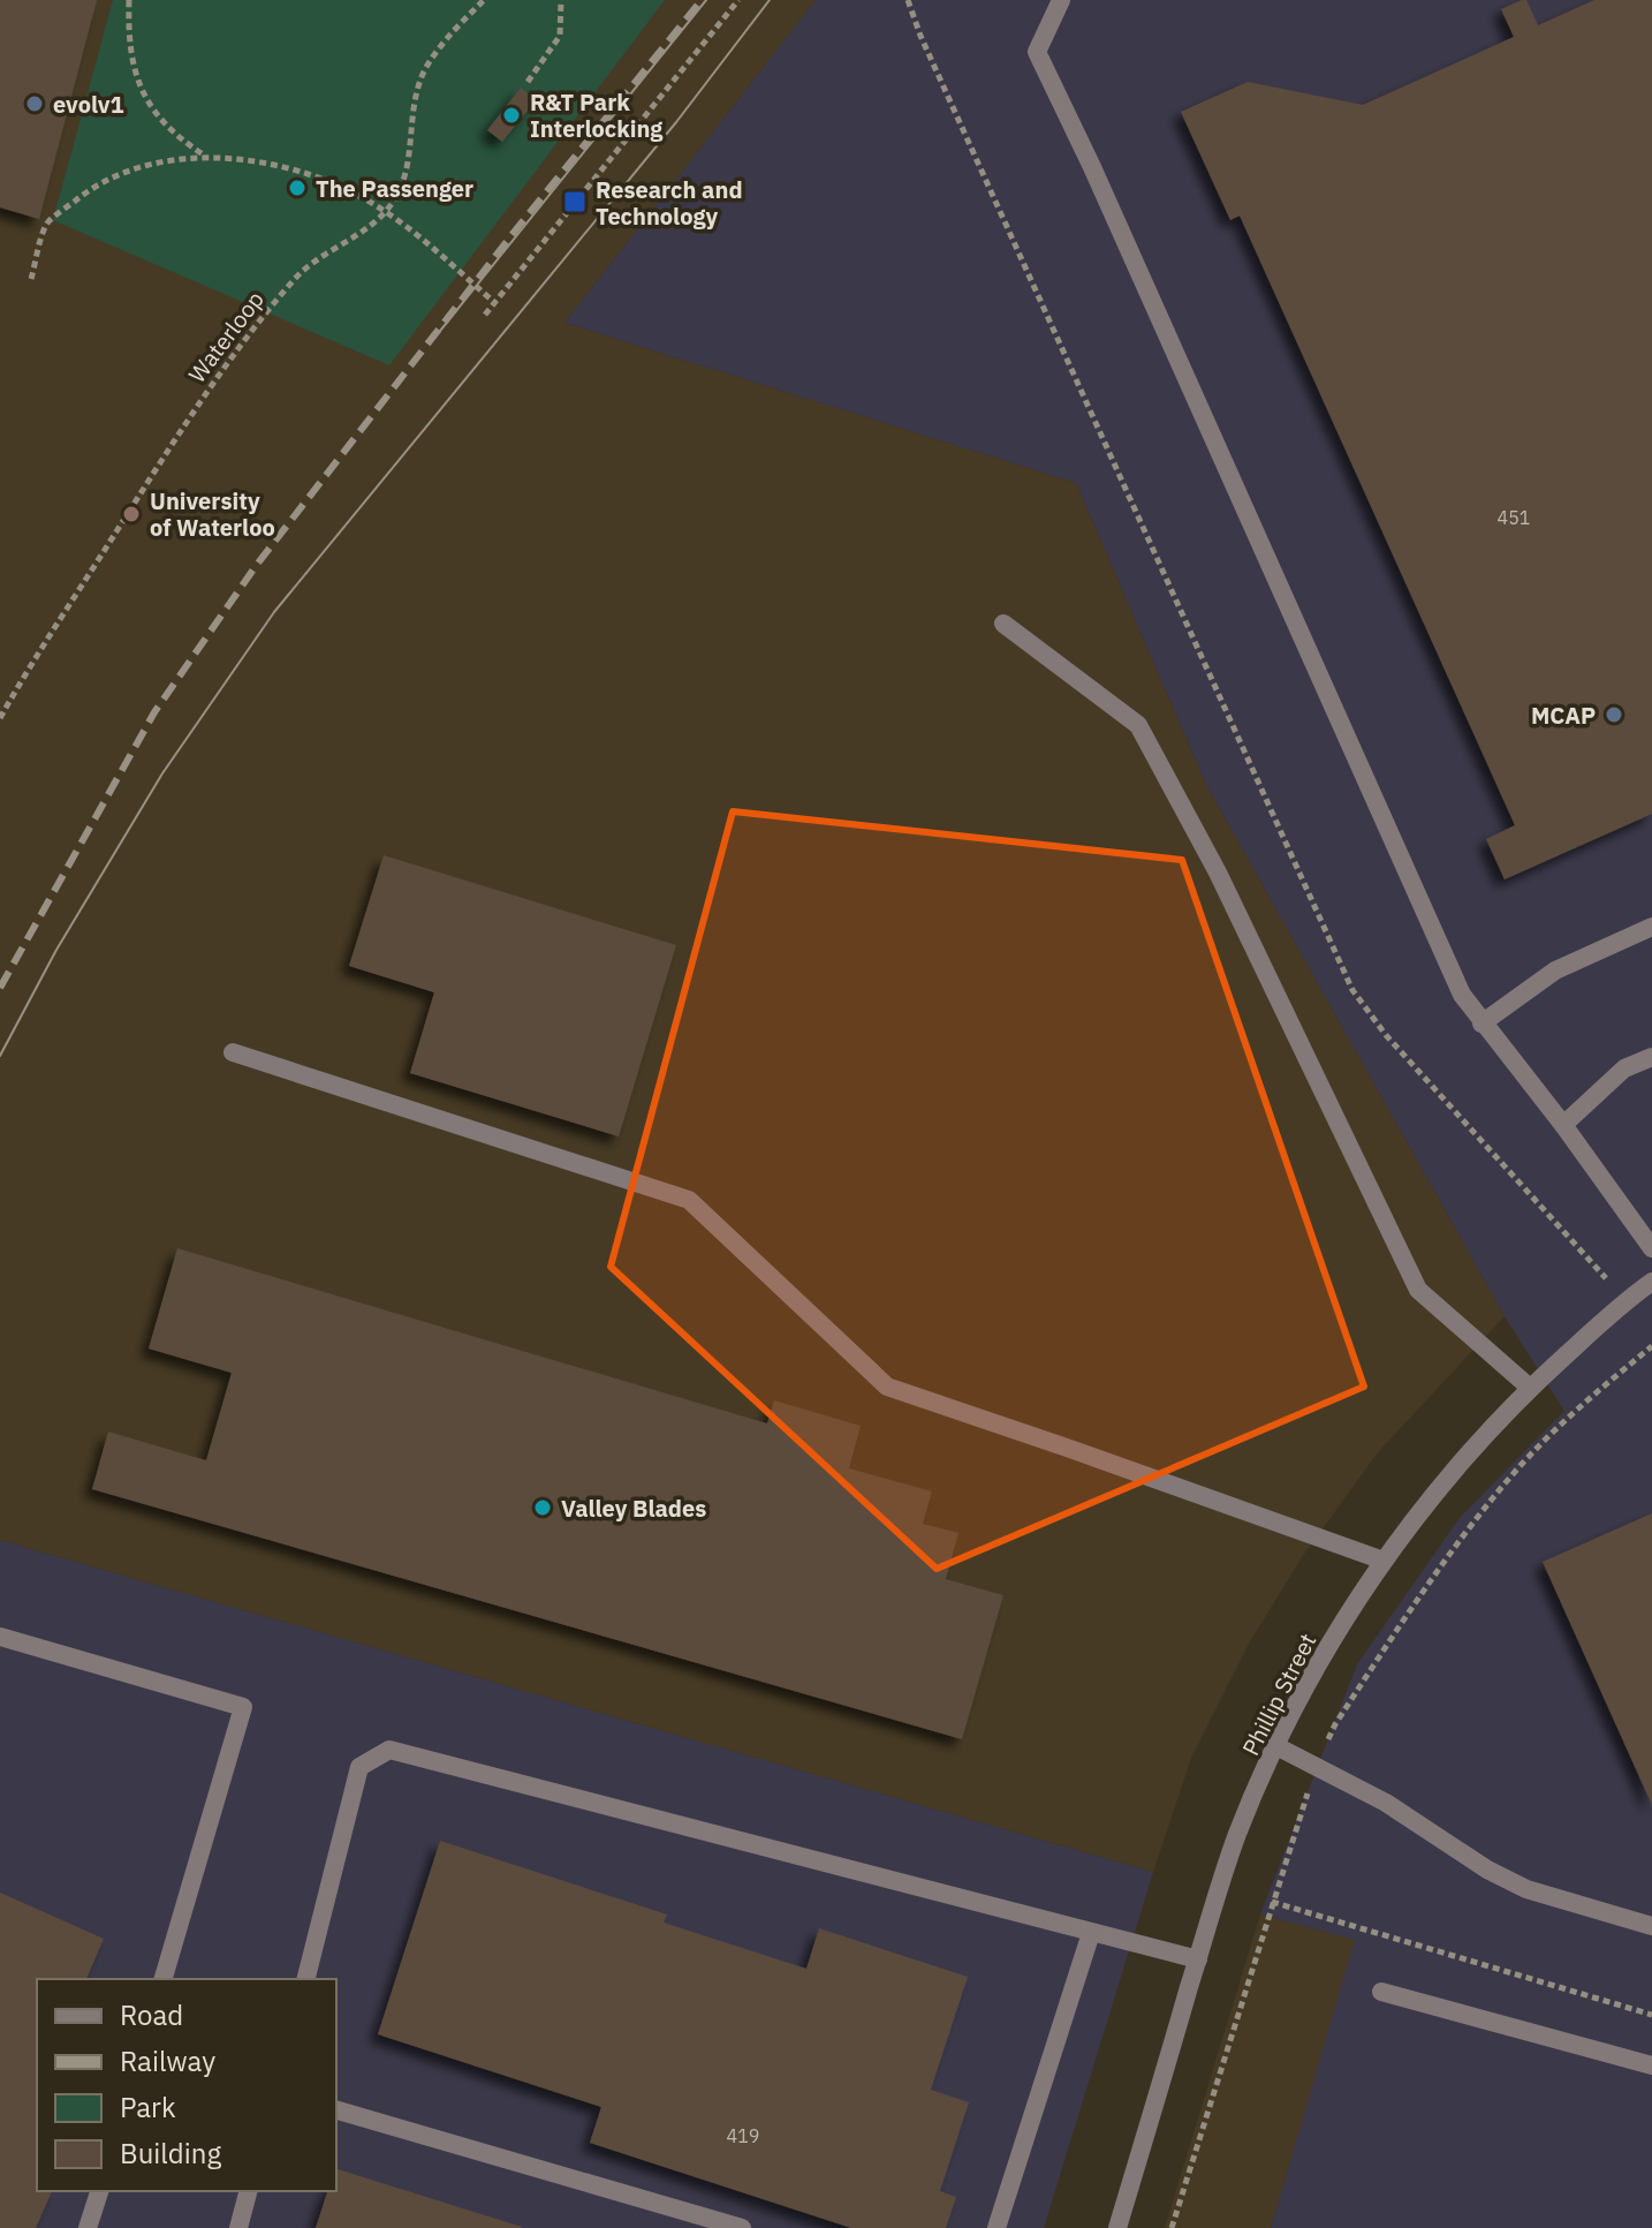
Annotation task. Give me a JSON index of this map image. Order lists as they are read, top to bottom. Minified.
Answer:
{"streets":{"street":["Phillip Street"],"path":["Waterloop"]},"places":{"other":["evolv1","R&T Park Interlocking","The Passenger","University of Waterloo","MCAP","Valley Blades"],"transit":["Research and Technology"]},"house_numbers":["451","419"],"legend":["Road","Railway","Park","Building"]}
